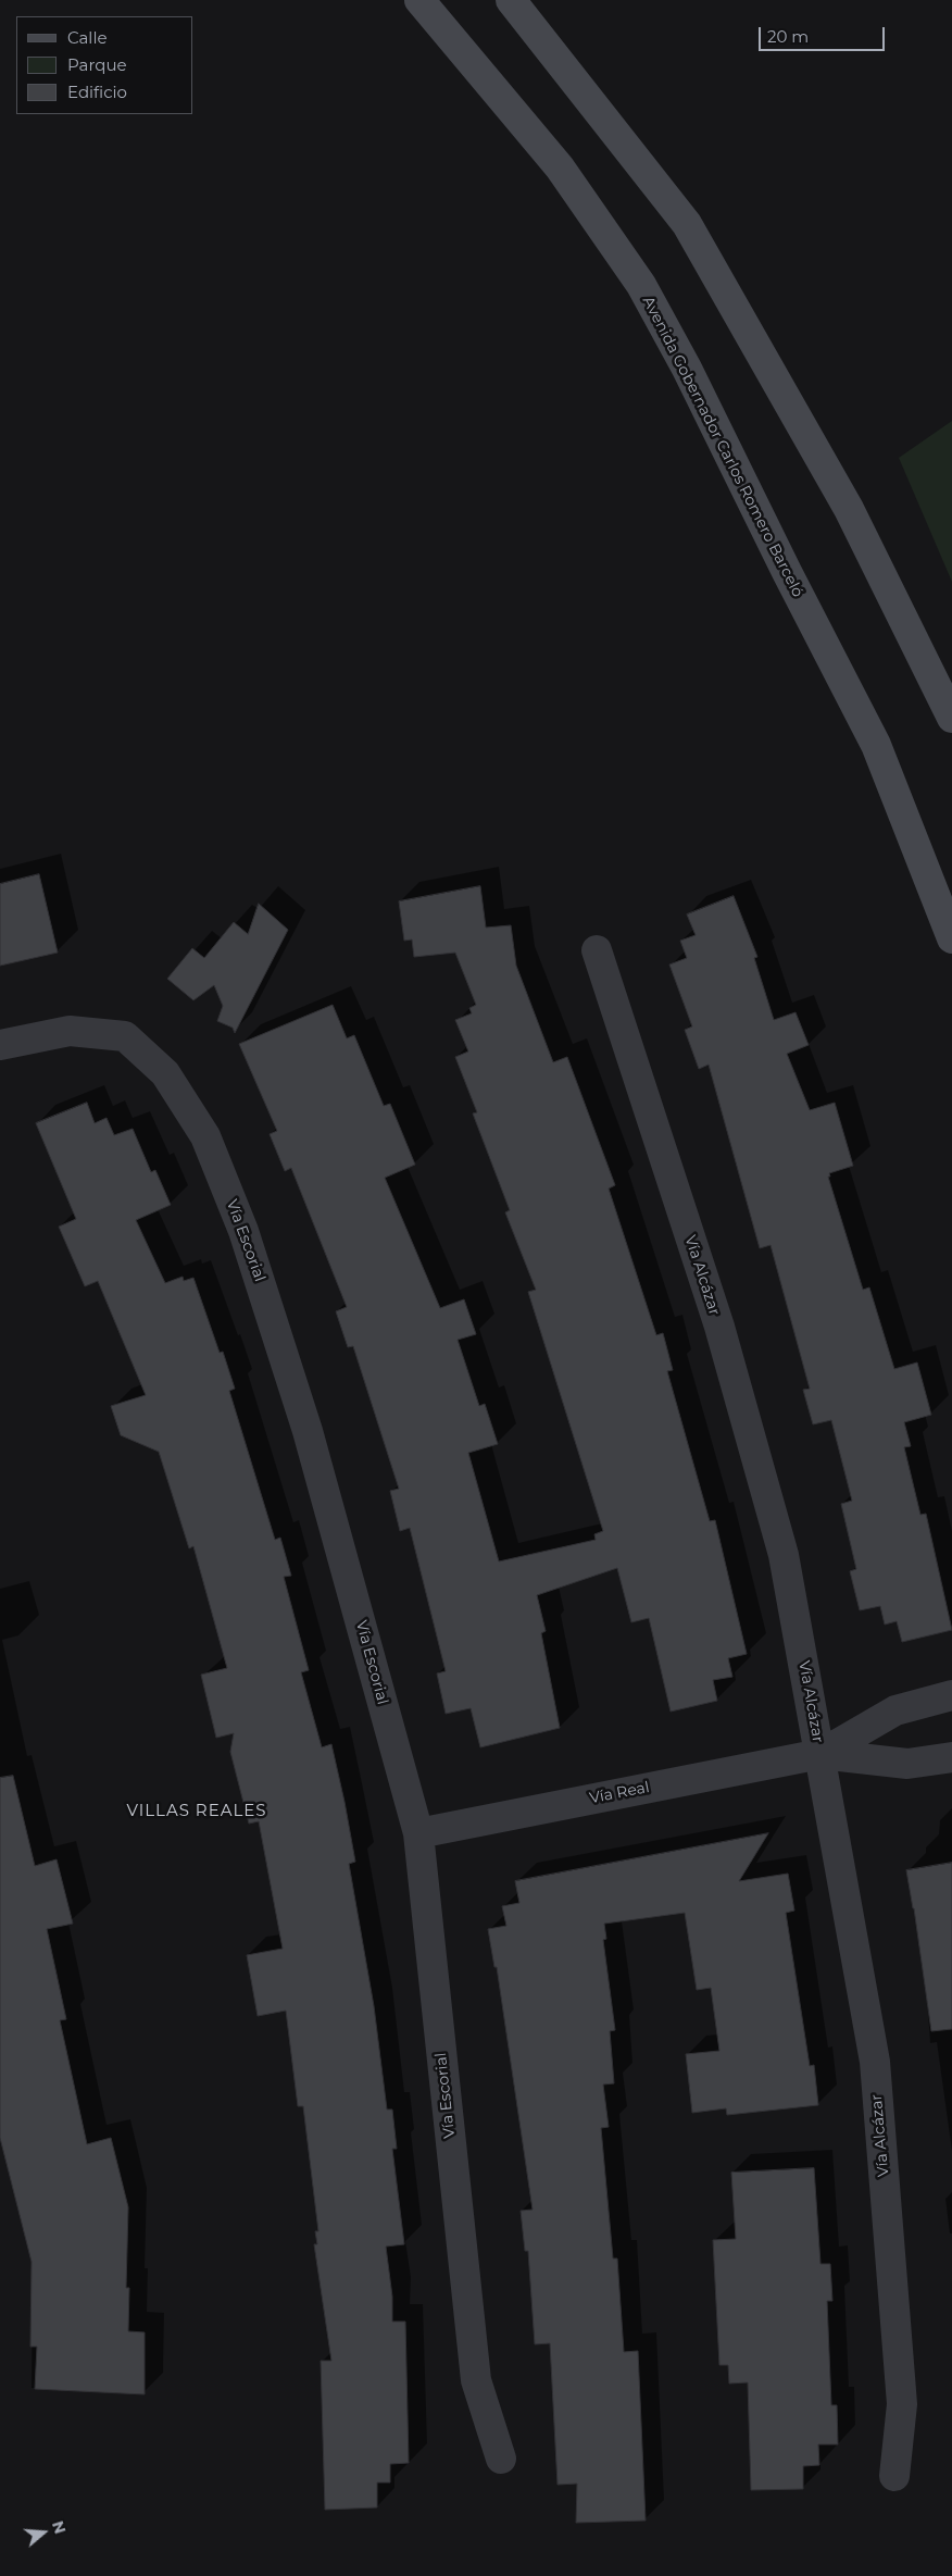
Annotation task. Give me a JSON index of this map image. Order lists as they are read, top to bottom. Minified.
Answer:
{"streets":{"main road":["Avenida Gobernador Carlos Romero Barceló"],"street":["Vía Escorial","Vía Alcázar","Vía Real"]},"crossings":[["Vía Escorial","Vía Real"],["Vía Alcázar","Vía Real"]],"districts":["VILLAS REALES"],"legend":["Calle","Parque","Edificio"],"scale_bar":"20 m","north":"right"}
